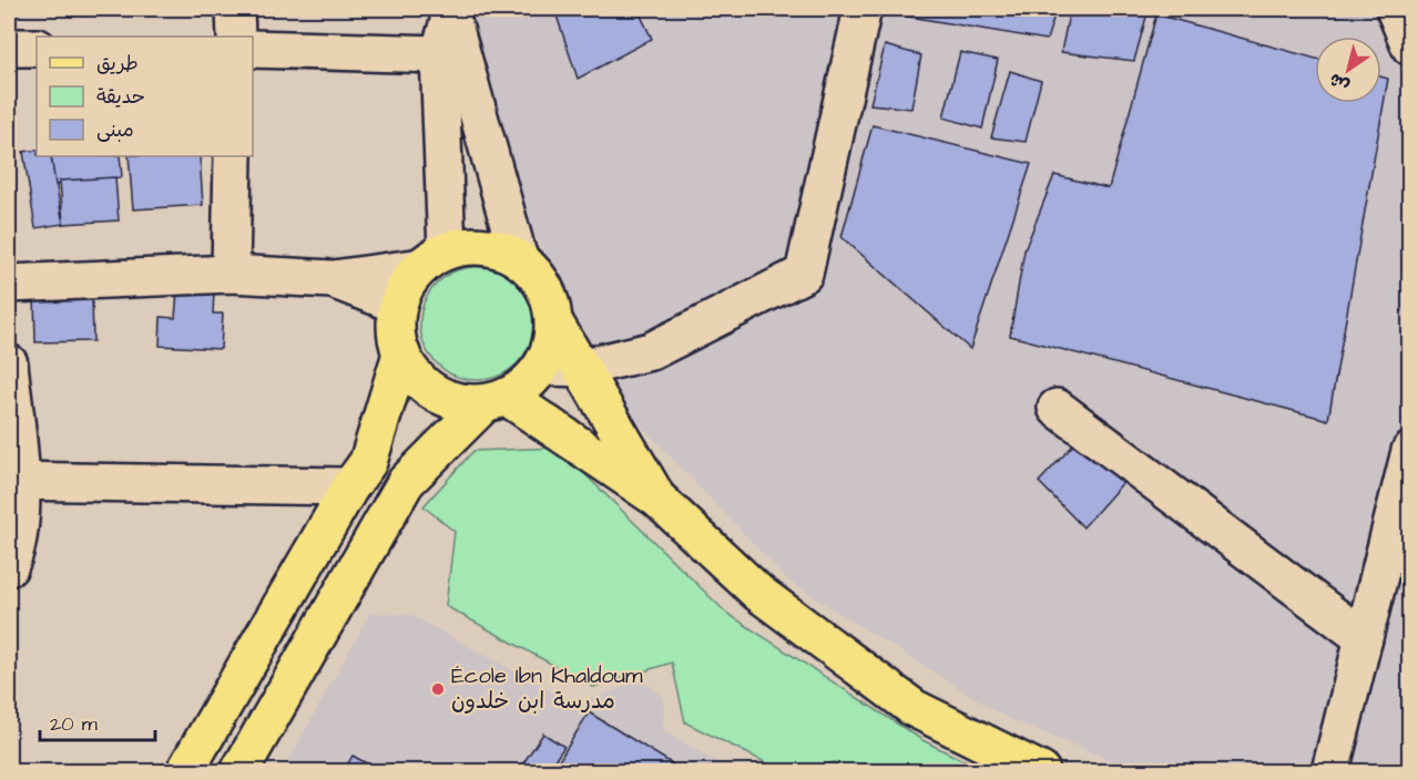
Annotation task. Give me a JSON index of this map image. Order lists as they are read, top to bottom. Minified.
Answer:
{"places":["École Ibn Khaldoum مدرسة ابن خلدون"],"legend":["طريق","حديقة","مبنى"],"scale_bar":"20 m","north":"bottom left"}
